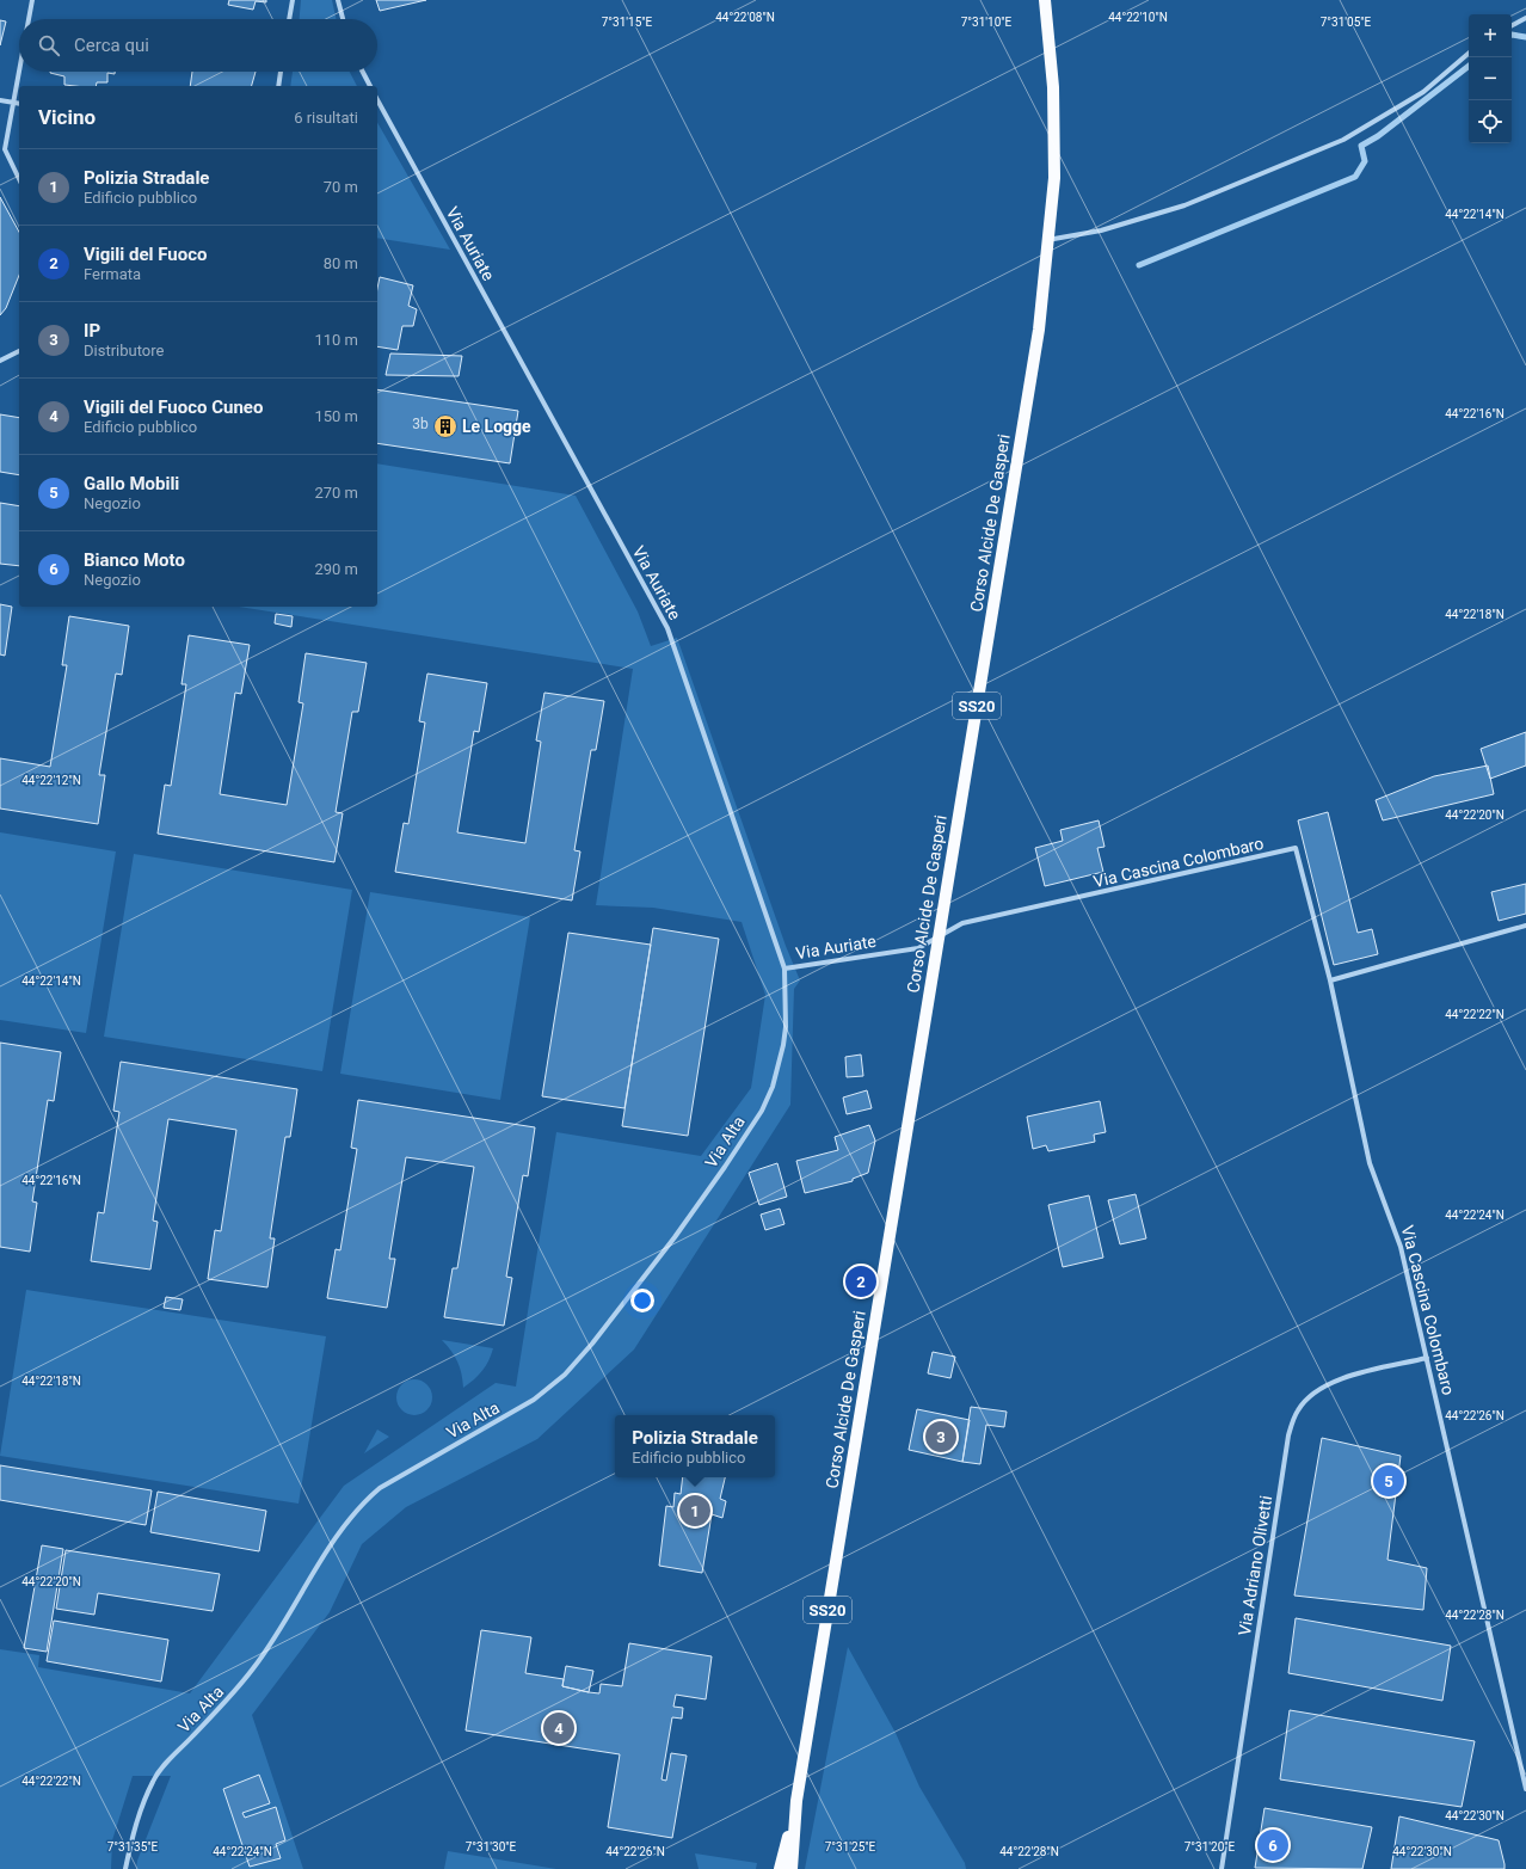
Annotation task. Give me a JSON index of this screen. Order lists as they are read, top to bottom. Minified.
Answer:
{"streets":{"main road":["Corso Alcide De Gasperi","SS20"],"street":["Via Auriate","Via Cascina Colombaro","Via Alta","Via Adriano Olivetti"]},"crossings":[["Via Auriate","Corso Alcide De Gasperi"],["Via Auriate","Via Cascina Colombaro"],["Via Auriate","Via Alta"],["Corso Alcide De Gasperi","Via Cascina Colombaro"],["Via Cascina Colombaro","Via Adriano Olivetti"]],"places":{"building":["Le Logge"]},"house_numbers":["3b"],"page":{"map_buttons":["+","−"],"search":"Cerca qui","heading":["Vicino","6 risultati"],"list":[{"mark":"1","name":"Polizia Stradale","note":"Edificio pubblico","value":"70 m"},{"mark":"2","name":"Vigili del Fuoco","note":"Fermata","value":"80 m"},{"mark":"3","name":"IP","note":"Distributore","value":"110 m"},{"mark":"4","name":"Vigili del Fuoco Cuneo","note":"Edificio pubblico","value":"150 m"},{"mark":"5","name":"Gallo Mobili","note":"Negozio","value":"270 m"},{"mark":"6","name":"Bianco Moto","note":"Negozio","value":"290 m"}],"pins":["2","3","5","1","4","6"],"popup":["Polizia Stradale","Edificio pubblico"]},"coordinates":["44°22'10\"N","44°22'08\"N","7°31'15\"E","7°31'10\"E","7°31'05\"E","44°22'14\"N","44°22'16\"N","44°22'18\"N","44°22'12\"N","44°22'20\"N","44°22'22\"N","44°22'24\"N","44°22'26\"N","44°22'28\"N","44°22'30\"N","7°31'35\"E","7°31'30\"E","7°31'25\"E","7°31'20\"E"]}
